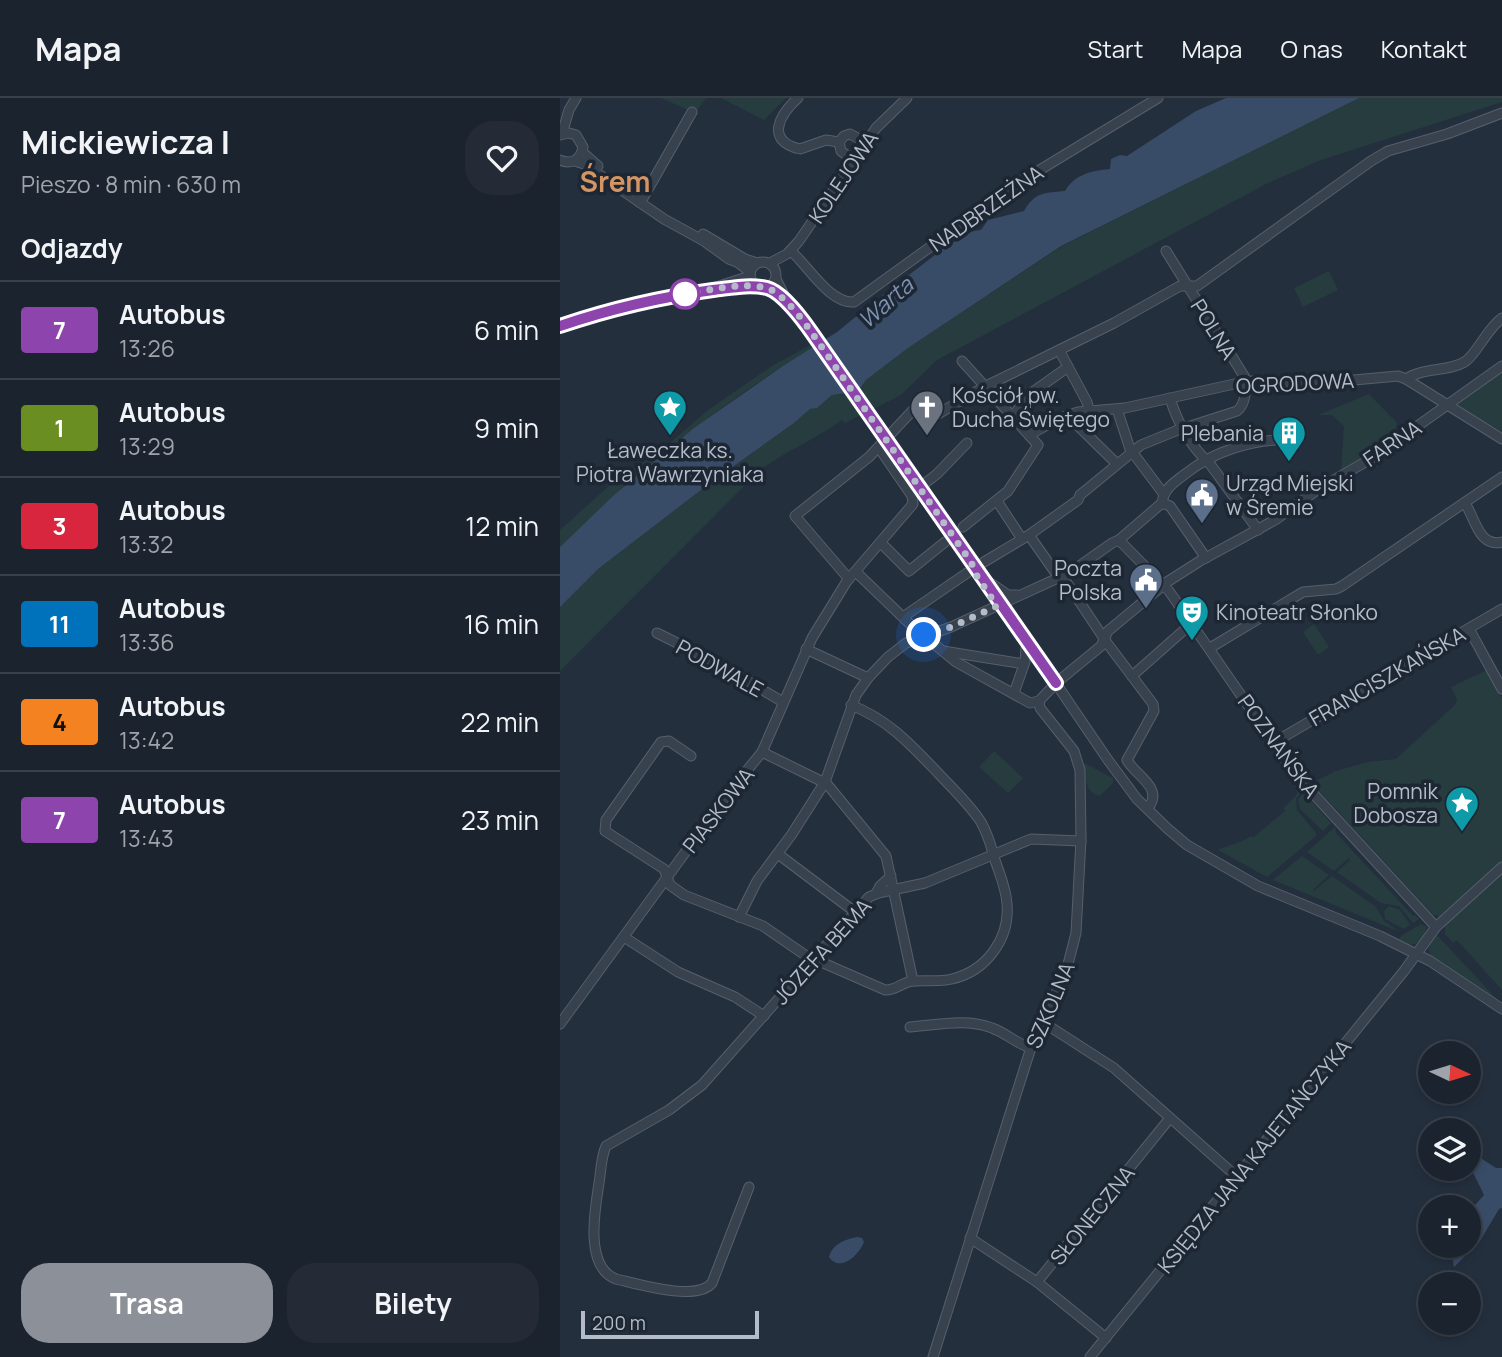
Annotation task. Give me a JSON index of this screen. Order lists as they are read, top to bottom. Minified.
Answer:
{"streets":{"street":["KOLEJOWA","NADBRZEŻNA","POLNA","OGRODOWA","FARNA","PODWALE","FRANCISZKAŃSKA","POZNAŃSKA","PIASKOWA","JÓZEFA BEMA","SZKOLNA","KSIĘDZA JANA KAJETAŃCZYKA","SŁONECZNA"]},"crossings":[["KOLEJOWA","NADBRZEŻNA"],["POLNA","OGRODOWA"],["FARNA","POZNAŃSKA"],["PODWALE","PIASKOWA"],["FRANCISZKAŃSKA","POZNAŃSKA"],["JÓZEFA BEMA","SZKOLNA"],["SZKOLNA","SŁONECZNA"]],"districts":["Śrem"],"water":["Warta"],"places":{"place":["Ławeczka ks. Piotra Wawrzyniaka","Pomnik Dobosza"],"church":["Kościół pw. Ducha Świętego"],"building":["Plebania"],"public building":["Urząd Miejski w Śremie","Poczta Polska"],"theatre":["Kinoteatr Słonko"]},"lines":["bus line 7"],"scale_bar":"200 m","north":"right","page":{"header":"Mapa","nav":["Start","Mapa","O nas","Kontakt"],"heading":[["Mickiewicza I","Pieszo · 8 min · 630 m"],"Odjazdy"],"list":[{"mark":"7","name":"Autobus","note":"13:26","value":"6 min"},{"mark":"1","name":"Autobus","note":"13:29","value":"9 min"},{"mark":"3","name":"Autobus","note":"13:32","value":"12 min"},{"mark":"11","name":"Autobus","note":"13:36","value":"16 min"},{"mark":"4","name":"Autobus","note":"13:42","value":"22 min"},{"mark":"7","name":"Autobus","note":"13:43","value":"23 min"}],"map_buttons":["+","−"],"buttons":["Trasa","Bilety"],"scale":"200 m"}}
